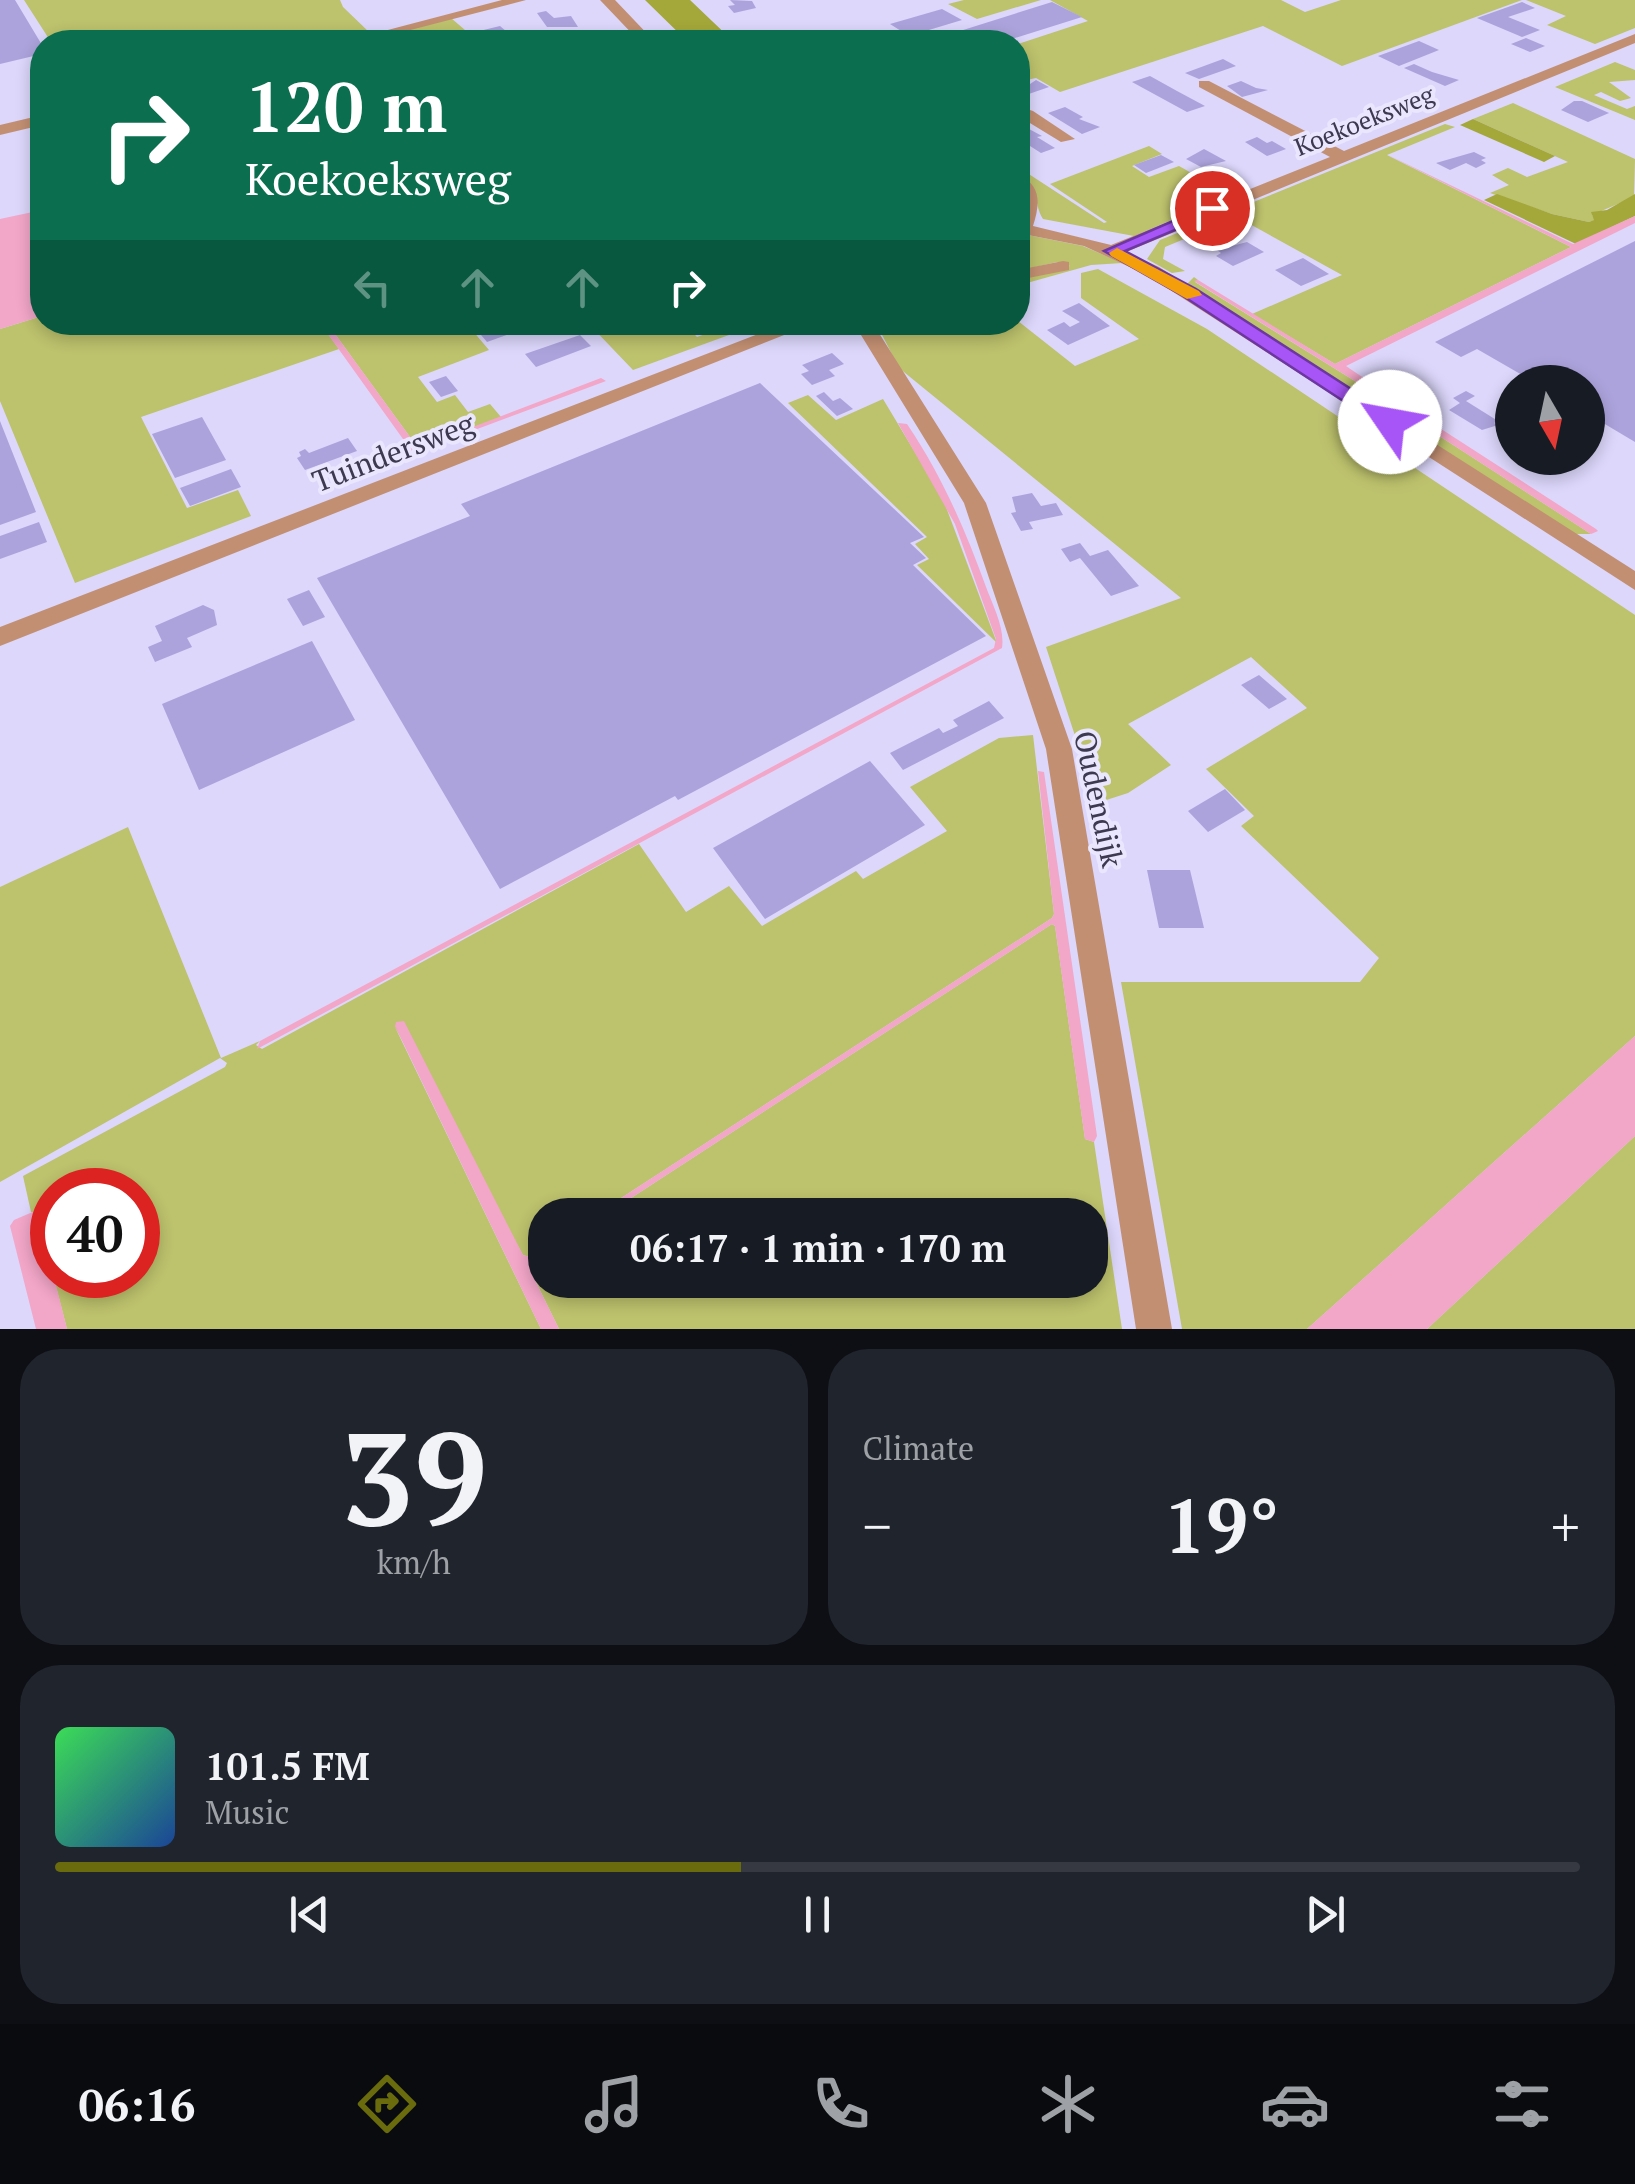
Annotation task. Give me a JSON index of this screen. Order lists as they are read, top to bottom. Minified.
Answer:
{"streets":{"street":["Koekoeksweg","Tuindersweg","Oudendijk"]},"north":"bottom","page":{"turn":["120 m","Koekoeksweg"],"limit":"40","trip":"06:17 · 1 min · 170 m","tile":[["39","km/h"],"Climate"],"heat":["−","19°","+"],"song":["101.5 FM","Music"],"tabs":"06:16"}}
